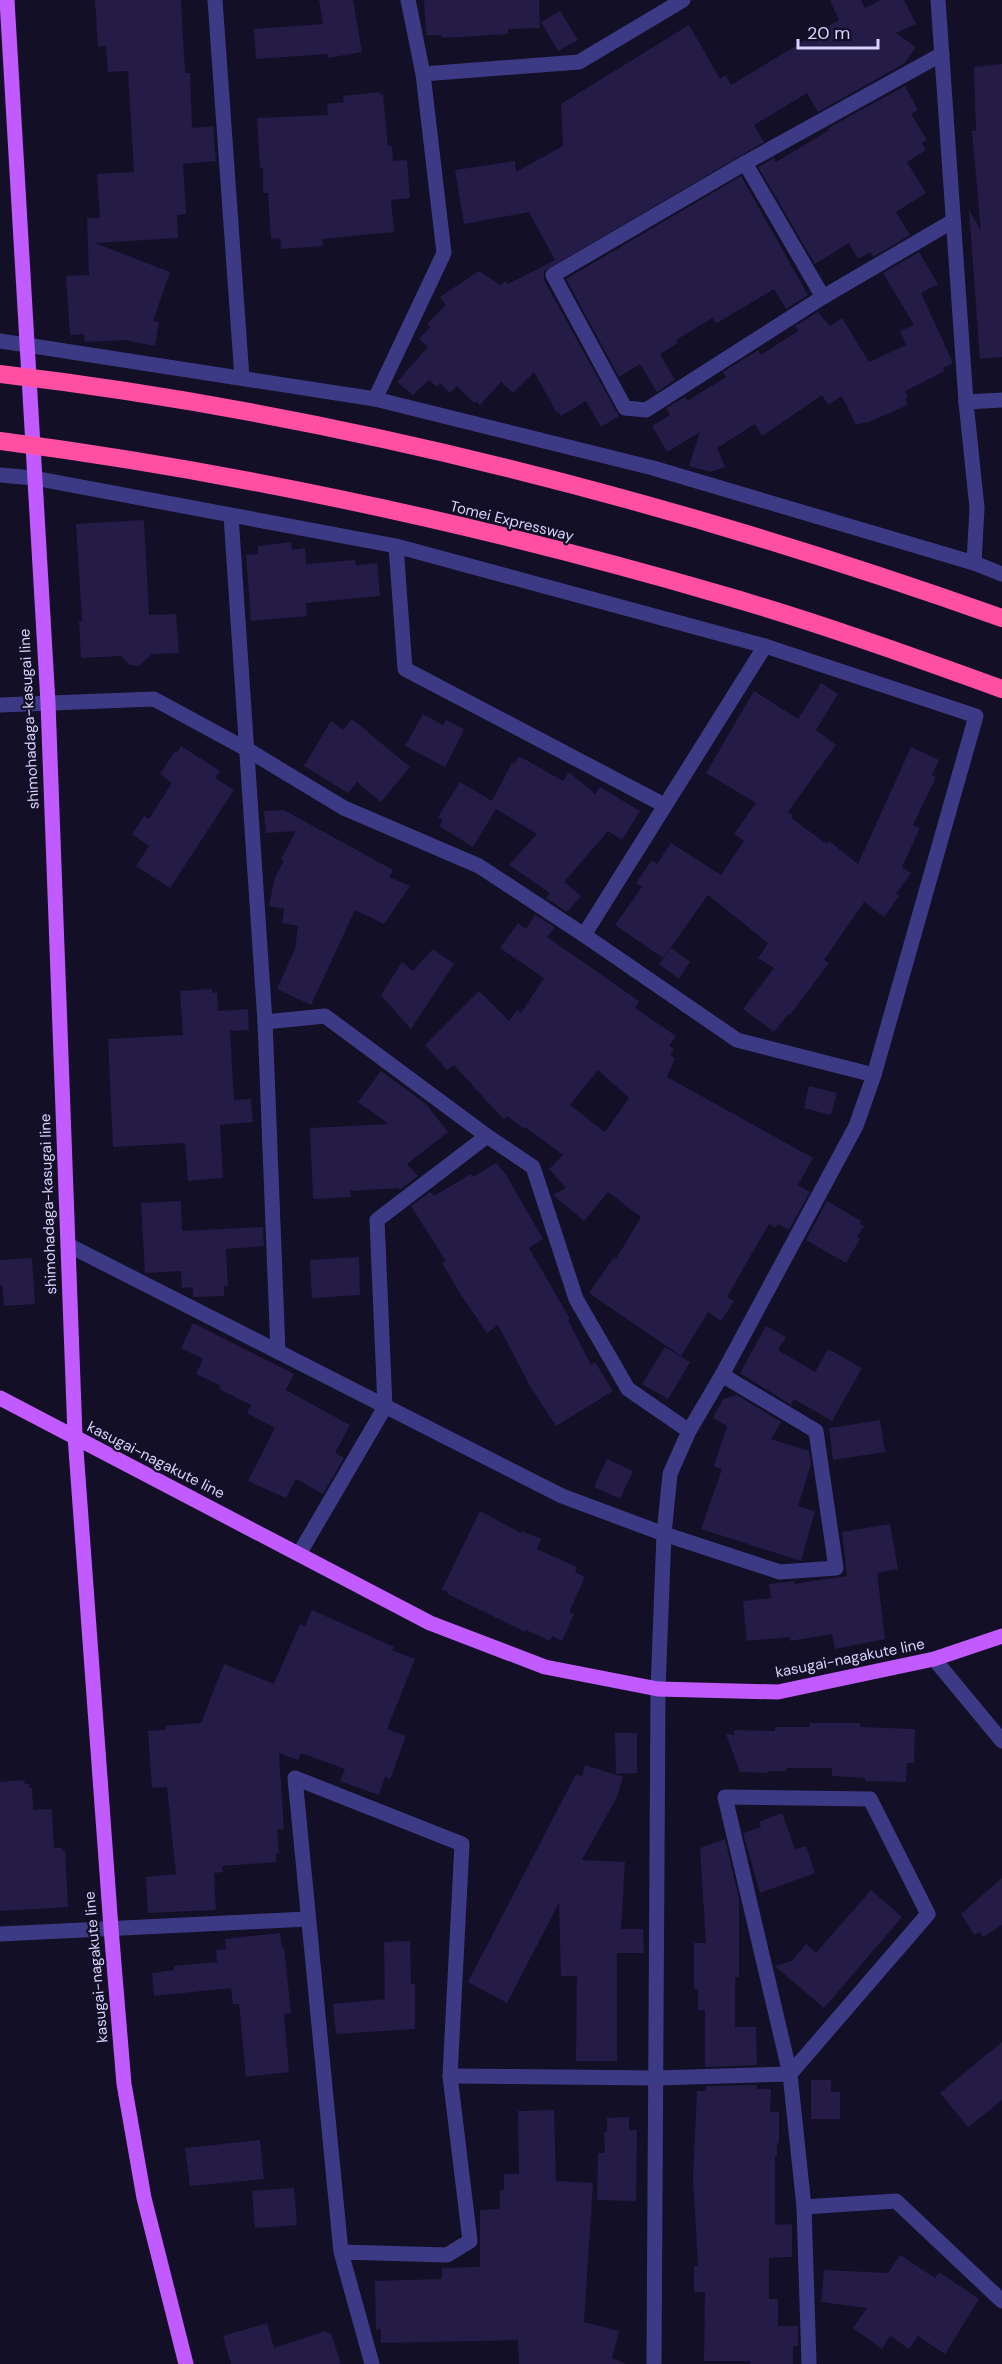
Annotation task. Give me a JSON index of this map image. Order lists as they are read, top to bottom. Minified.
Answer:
{"streets":{"highway":["Tomei Expressway"],"main road":["shimohadaga-kasugai line","kasugai-nagakute line"]},"crossings":[["shimohadaga-kasugai line","kasugai-nagakute line"]],"scale_bar":"20 m"}
